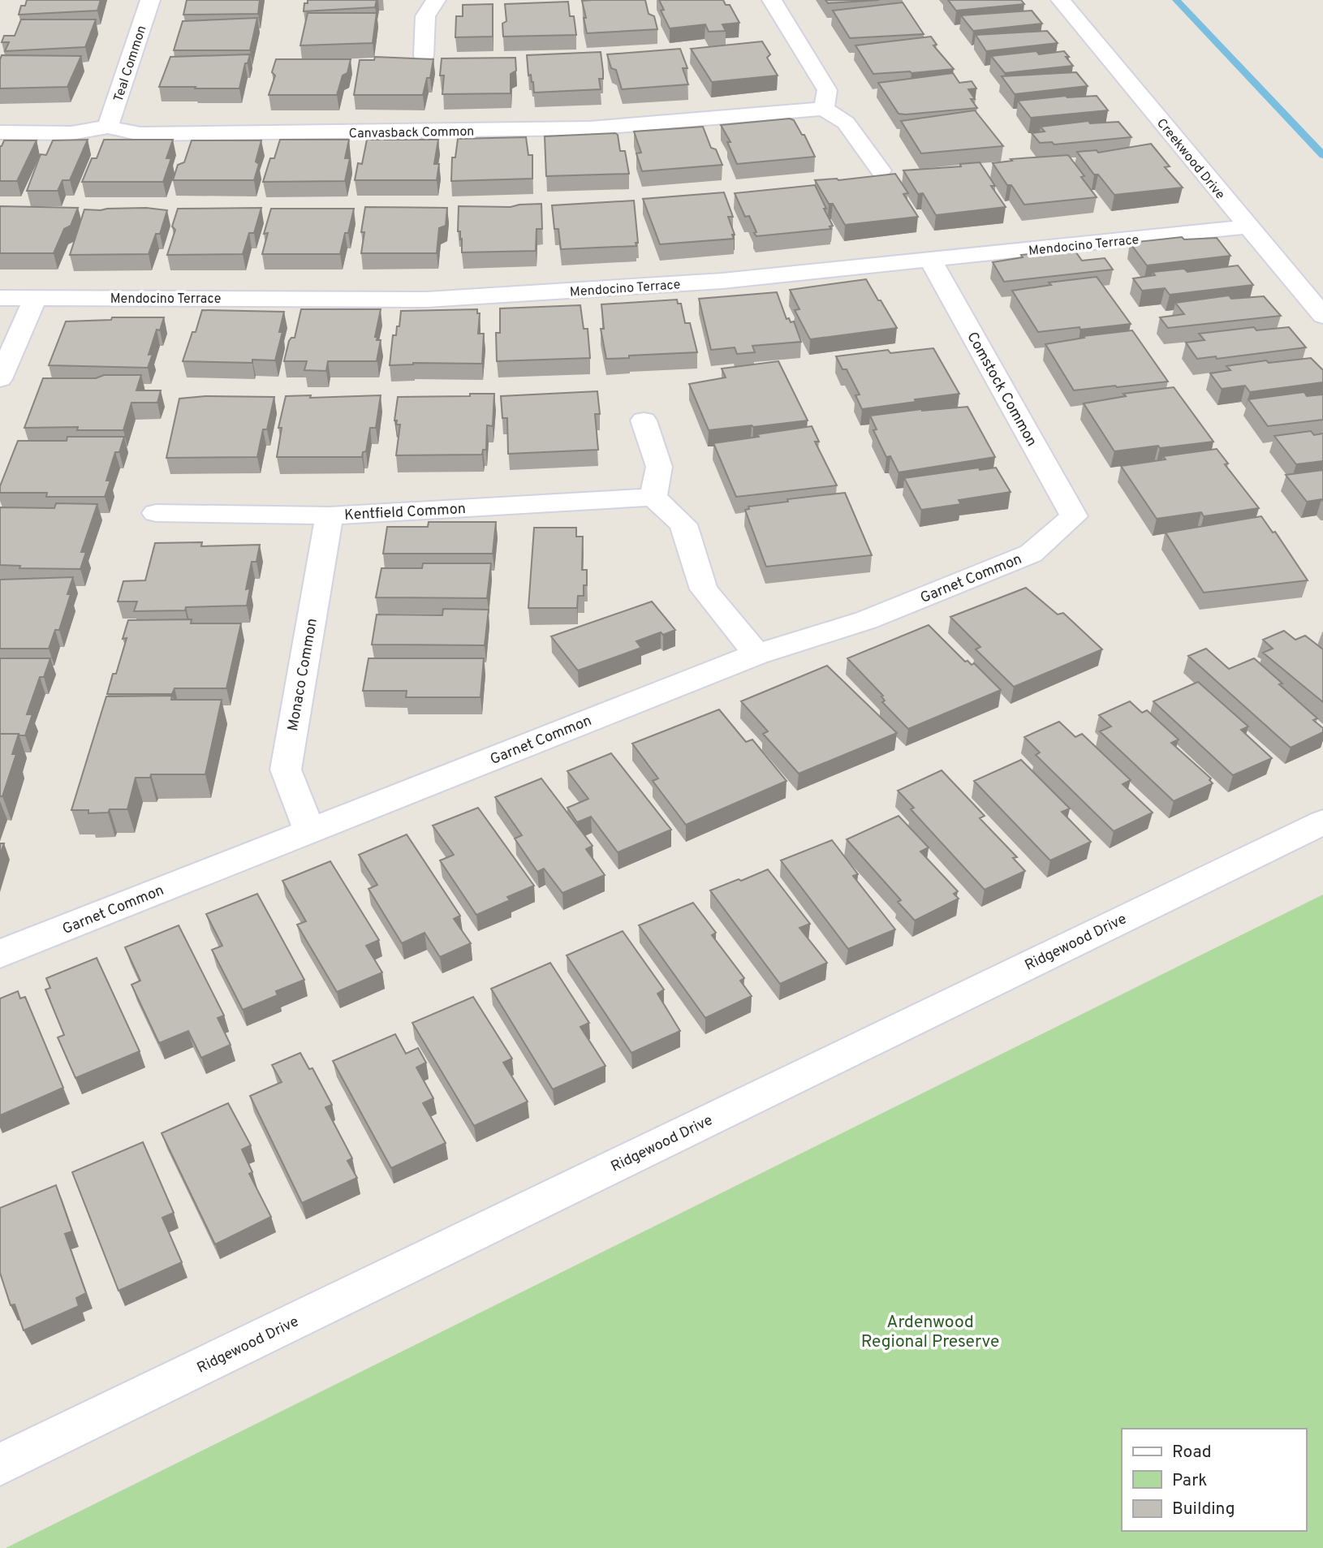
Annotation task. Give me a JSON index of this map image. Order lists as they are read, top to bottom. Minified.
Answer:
{"streets":{"street":["Teal Common","Canvasback Common","Creekwood Drive","Mendocino Terrace","Comstock Common","Kentfield Common","Garnet Common","Monaco Common","Ridgewood Drive"]},"crossings":[["Teal Common","Canvasback Common"],["Creekwood Drive","Mendocino Terrace"],["Mendocino Terrace","Comstock Common"],["Comstock Common","Garnet Common"],["Kentfield Common","Monaco Common"],["Garnet Common","Monaco Common"]],"parks":["Ardenwood Regional Preserve"],"legend":["Road","Park","Building"]}
